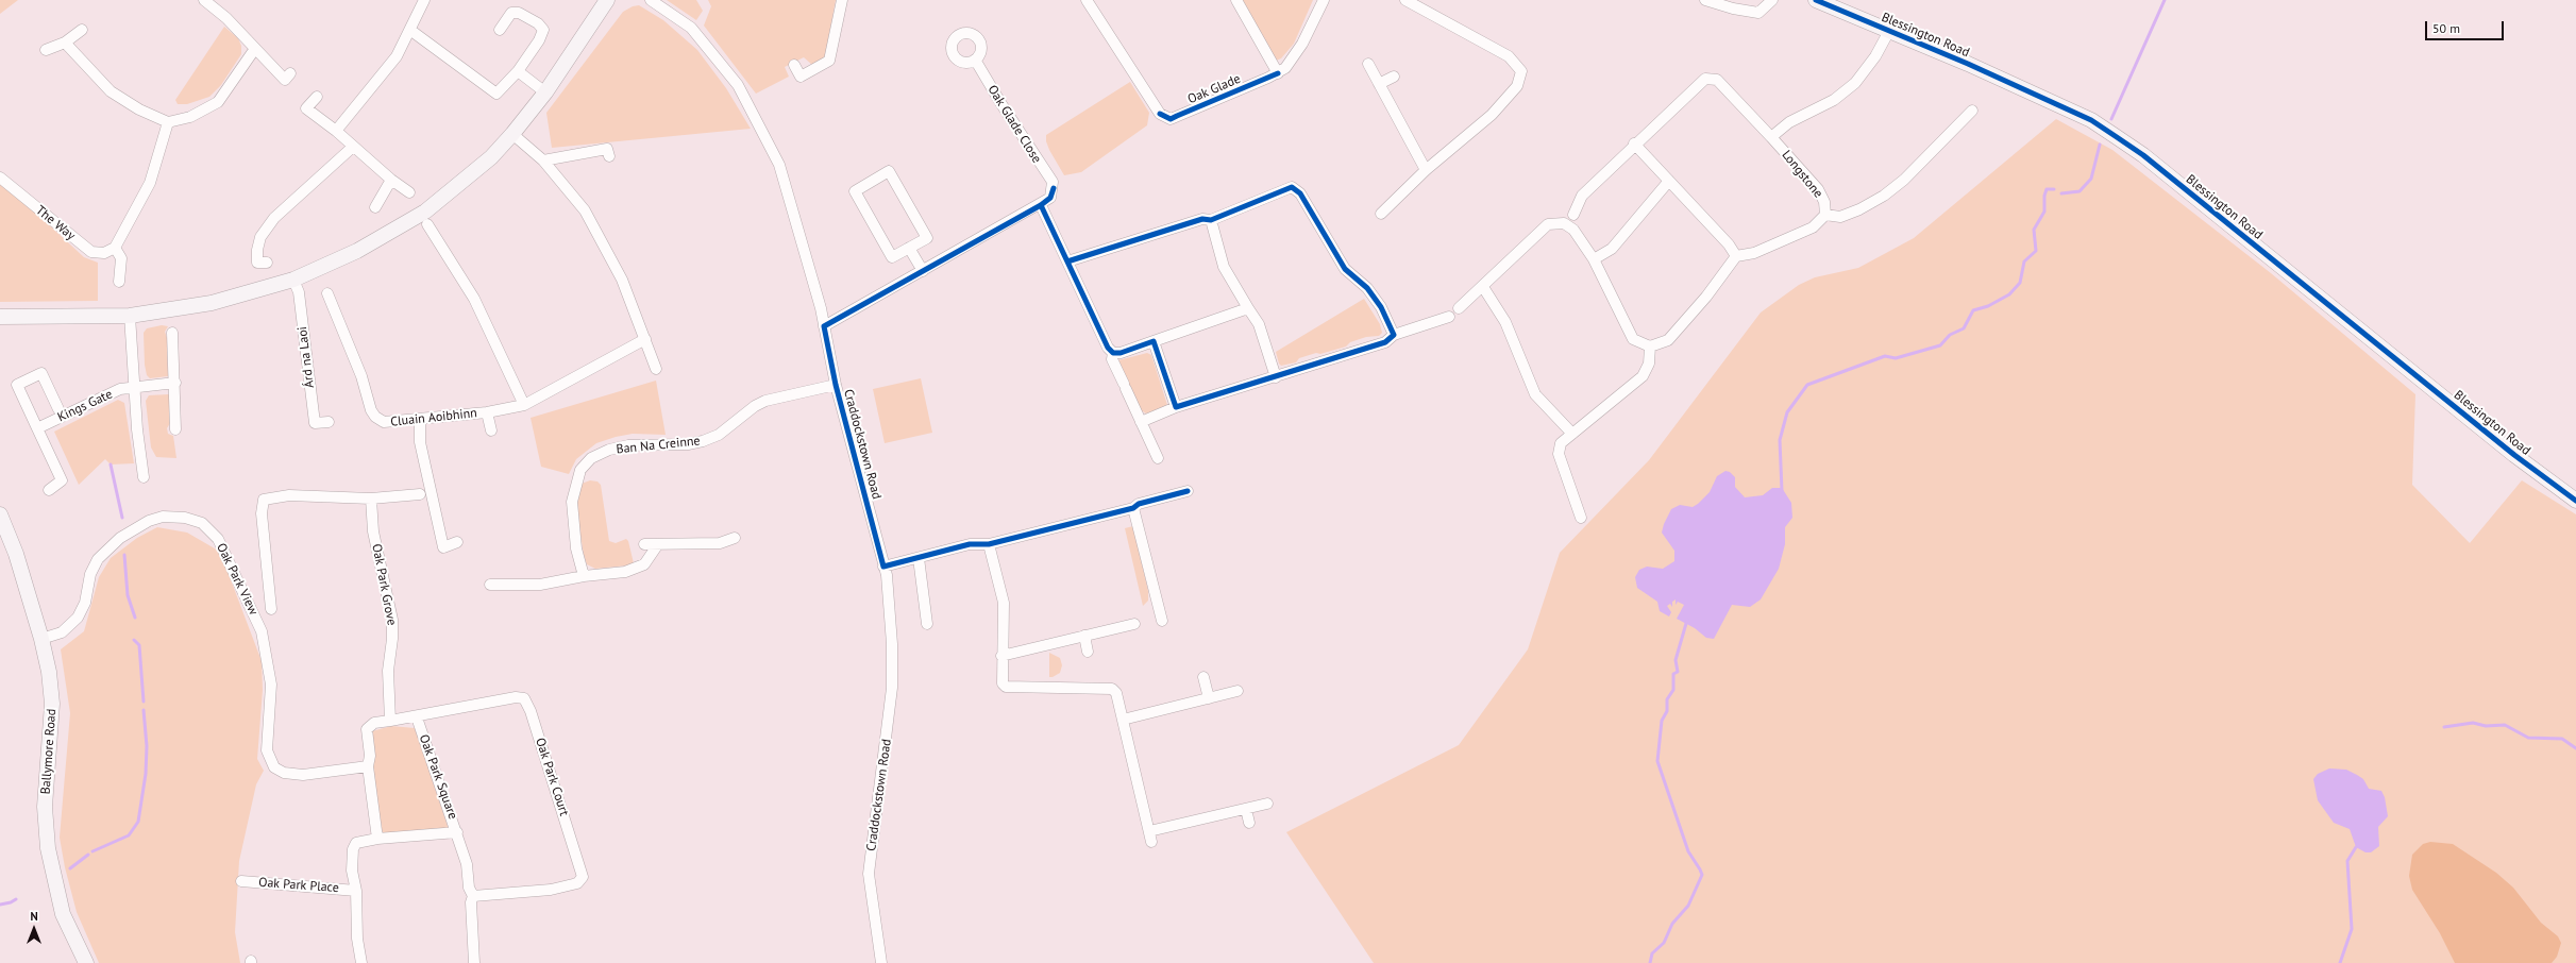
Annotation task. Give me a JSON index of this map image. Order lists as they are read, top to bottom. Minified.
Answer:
{"streets":{"main road":["Blessington Road","Ballymore Road"],"street":["Oak Glade","Oak Glade Close","Longstone","The Way","Árd na Laoi","Kings Gate","Cluain Aoibhinn","Craddockstown Road","Ban Na Creinne","Oak Park View","Oak Park Grove","Oak Park Square","Oak Park Court","Oak Park Place"]},"crossings":[["Craddockstown Road","Ban Na Creinne"],["Oak Park View","Ballymore Road"],["Oak Park Grove","Oak Park Court"],["Oak Park Square","Oak Park Court"],["Oak Park Square","Oak Park Place"]],"scale_bar":"50 m","north":"top"}
